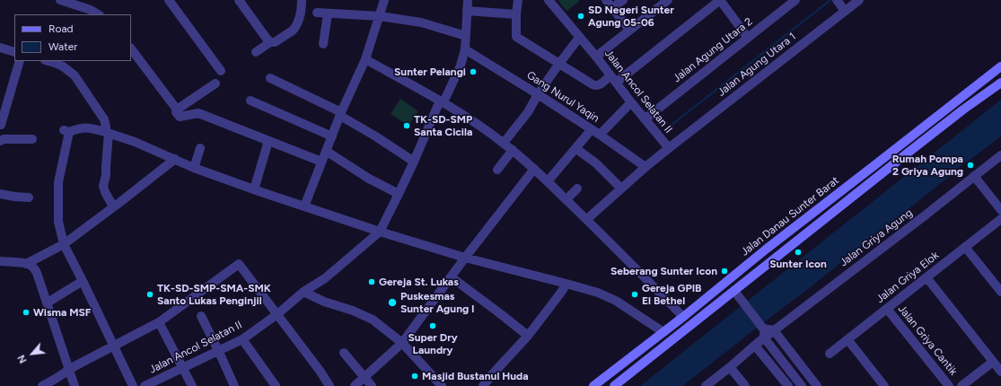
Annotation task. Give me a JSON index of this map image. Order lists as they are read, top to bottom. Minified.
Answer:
{"streets":{"main road":["Jalan Danau Sunter Barat"],"street":["Jalan Agung Utara 2","Jalan Agung Utara 1","Jalan Ancol Selatan II","Gang Nurul Yaqin","Jalan Griya Agung","Jalan Griya Elok","Jalan Griya Cantik"]},"crossings":[["Jalan Agung Utara 2","Jalan Ancol Selatan II"],["Jalan Agung Utara 1","Jalan Ancol Selatan II"],["Jalan Ancol Selatan II","Gang Nurul Yaqin"],["Jalan Griya Elok","Jalan Griya Cantik"]],"places":["SD Negeri Sunter Agung 05-06","Sunter Pelangi","TK-SD-SMP Santa Cicila","Rumah Pompa 2 Griya Agung","Sunter Icon","Seberang Sunter Icon","Gereja St. Lukas","TK-SD-SMP-SMA-SMK Santo Lukas Penginjil","Gereja GPIB El Bethel","Puskesmas Sunter Agung I","Wisma MSF","Super Dry Laundry","Masjid Bustanul Huda"],"legend":["Road","Water"],"north":"bottom left"}
